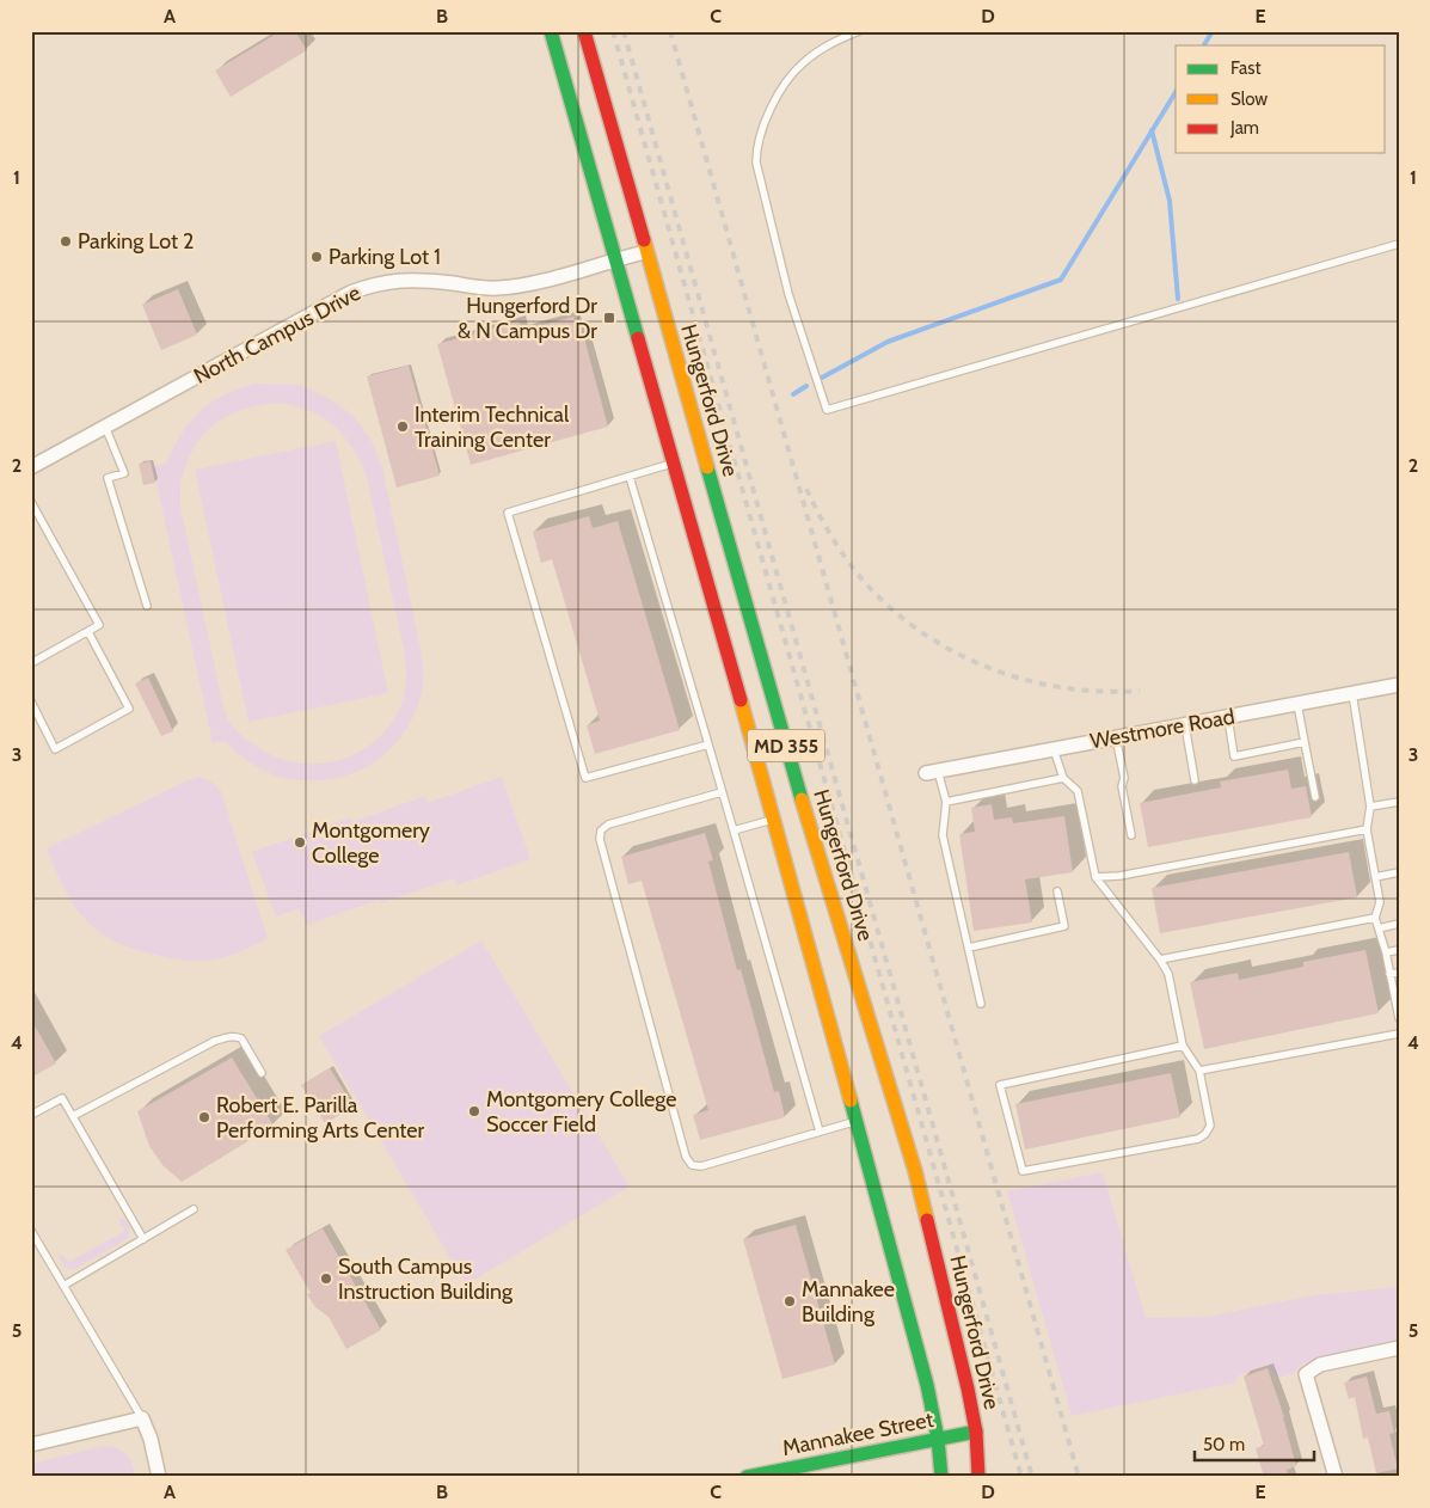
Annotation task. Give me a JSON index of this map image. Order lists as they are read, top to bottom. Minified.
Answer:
{"streets":{"main road":["Hungerford Drive","MD 355","Mannakee Street"],"street":["North Campus Drive","Westmore Road"]},"crossings":[["North Campus Drive","Hungerford Drive"],["Hungerford Drive","Mannakee Street"]],"places":{"other":["Parking Lot 2","Parking Lot 1","Interim Technical Training Center","Montgomery College","Montgomery College Soccer Field","Robert E. Parilla Performing Arts Center","South Campus Instruction Building","Mannakee Building"],"transit":["Hungerford Dr & N Campus Dr"]},"legend":["Fast","Slow","Jam"],"scale_bar":"50 m","grid":{"columns":["A","B","C","D","E"],"rows":["1","2","3","4","5"]}}
